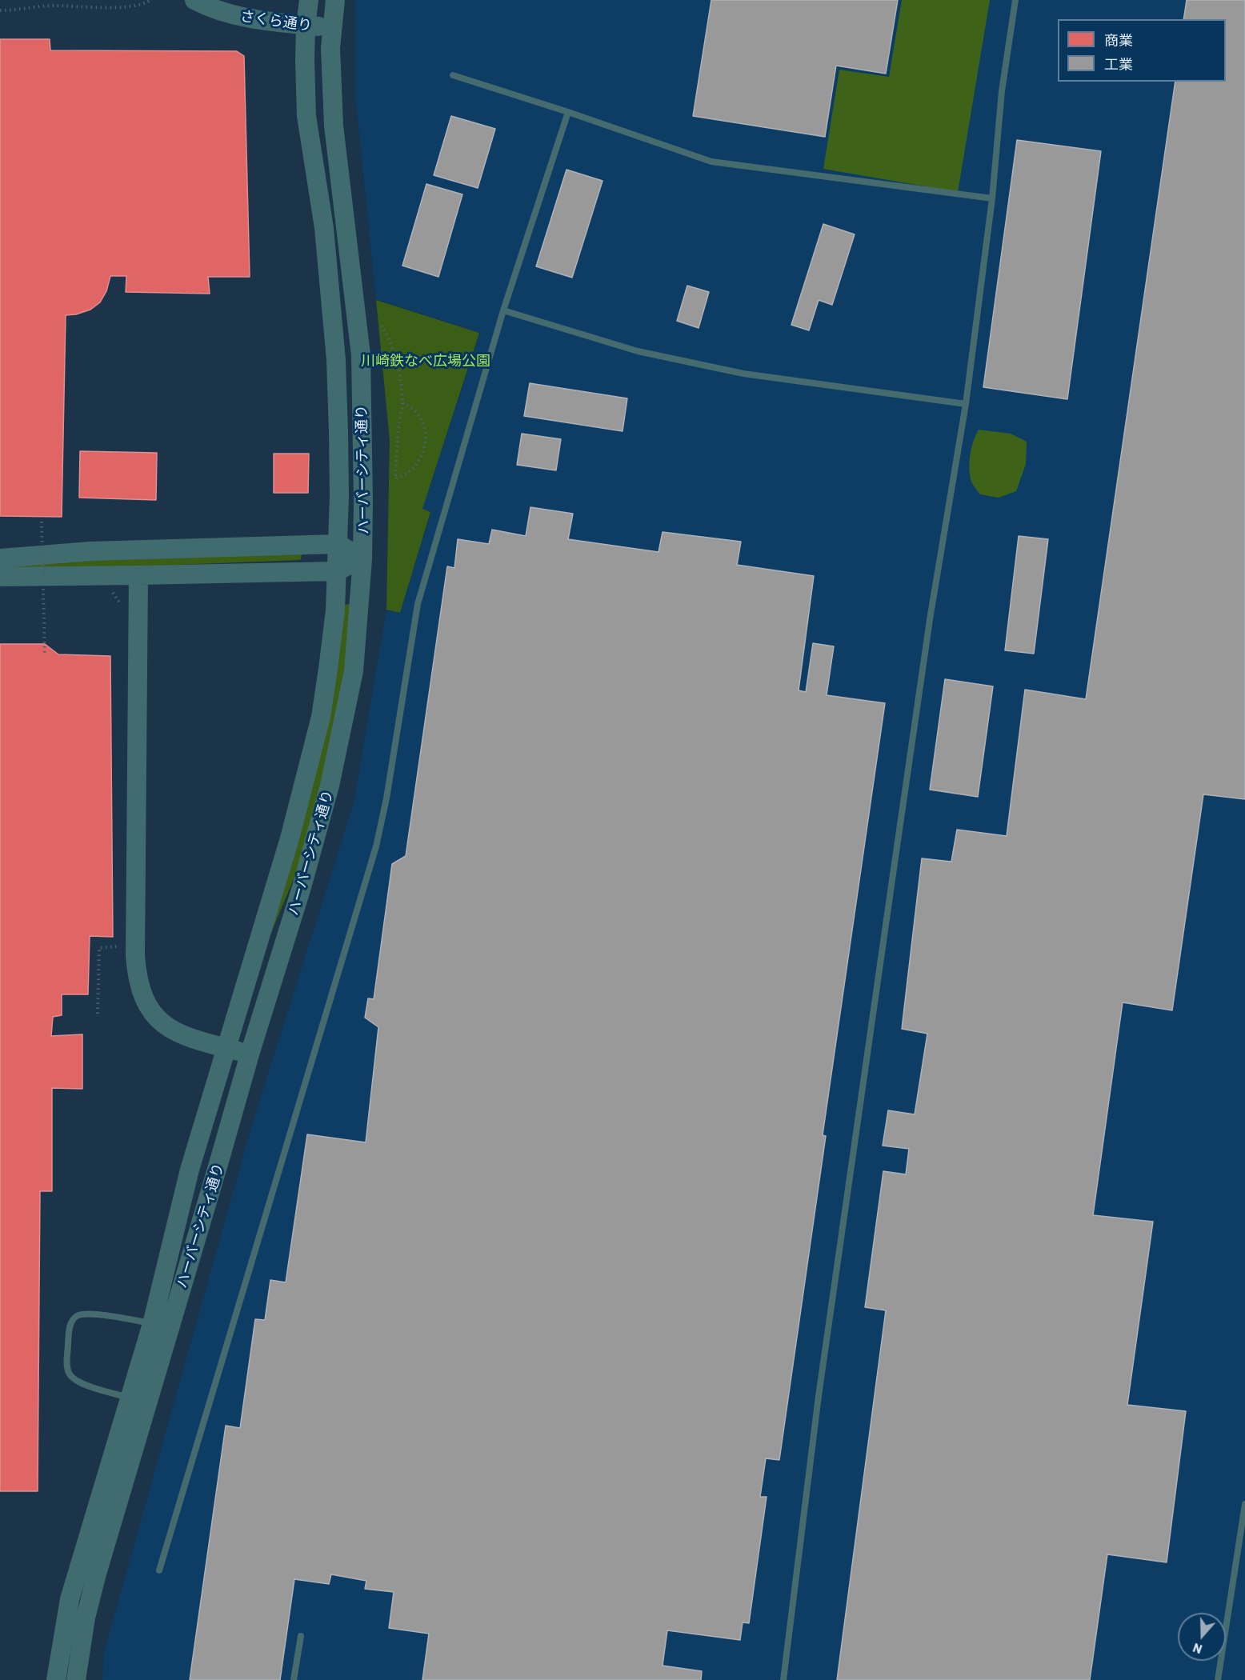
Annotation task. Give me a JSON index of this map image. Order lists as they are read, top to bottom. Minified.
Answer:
{"streets":{"street":["さくら通り","ハーバーシティ通り"]},"crossings":[["さくら通り","ハーバーシティ通り"]],"parks":["川崎鉄なべ広場公園"],"legend":["商業","工業"],"north":"bottom"}
